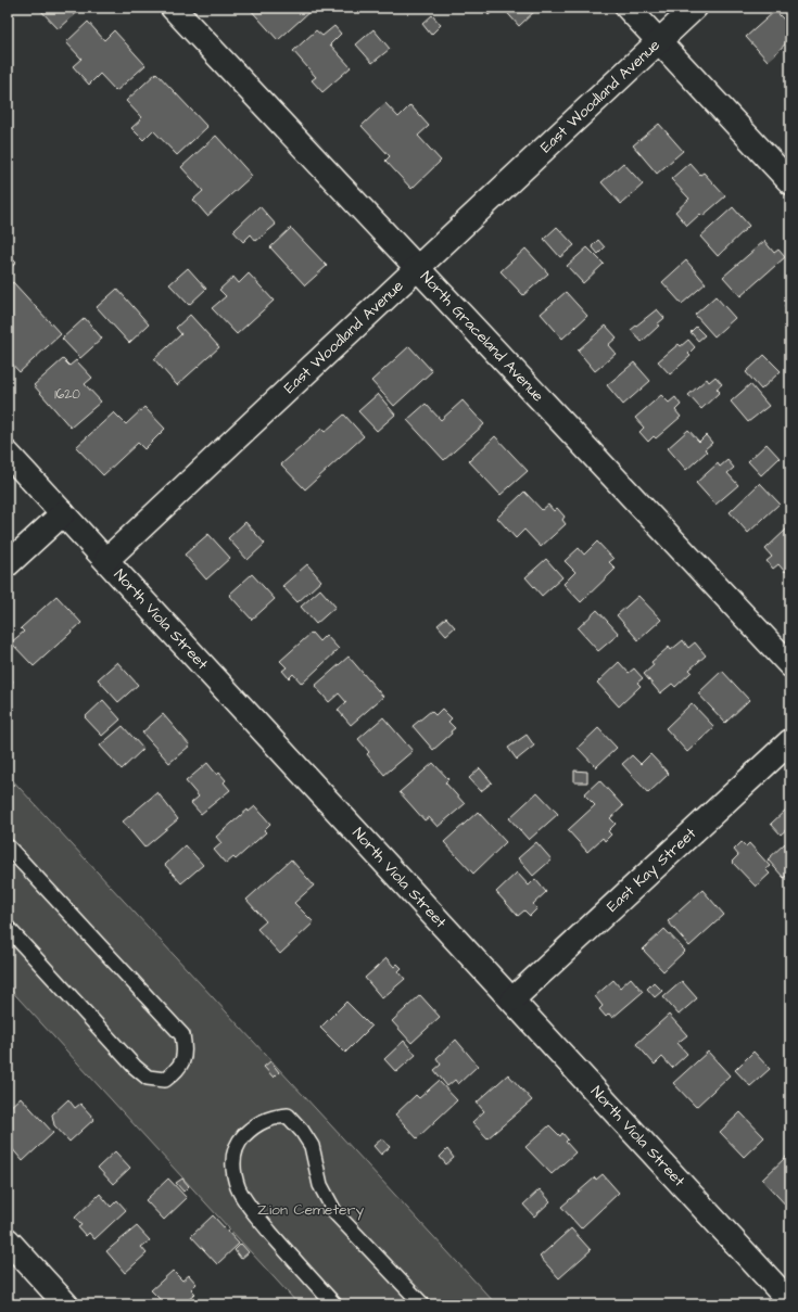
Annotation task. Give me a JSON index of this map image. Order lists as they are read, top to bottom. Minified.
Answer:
{"streets":{"street":["East Woodland Avenue","North Graceland Avenue","North Viola Street","East Kay Street"]},"crossings":[["East Woodland Avenue","North Graceland Avenue"],["East Woodland Avenue","North Viola Street"],["North Viola Street","East Kay Street"]],"parks":["Zion Cemetery"],"house_numbers":["1620"]}
